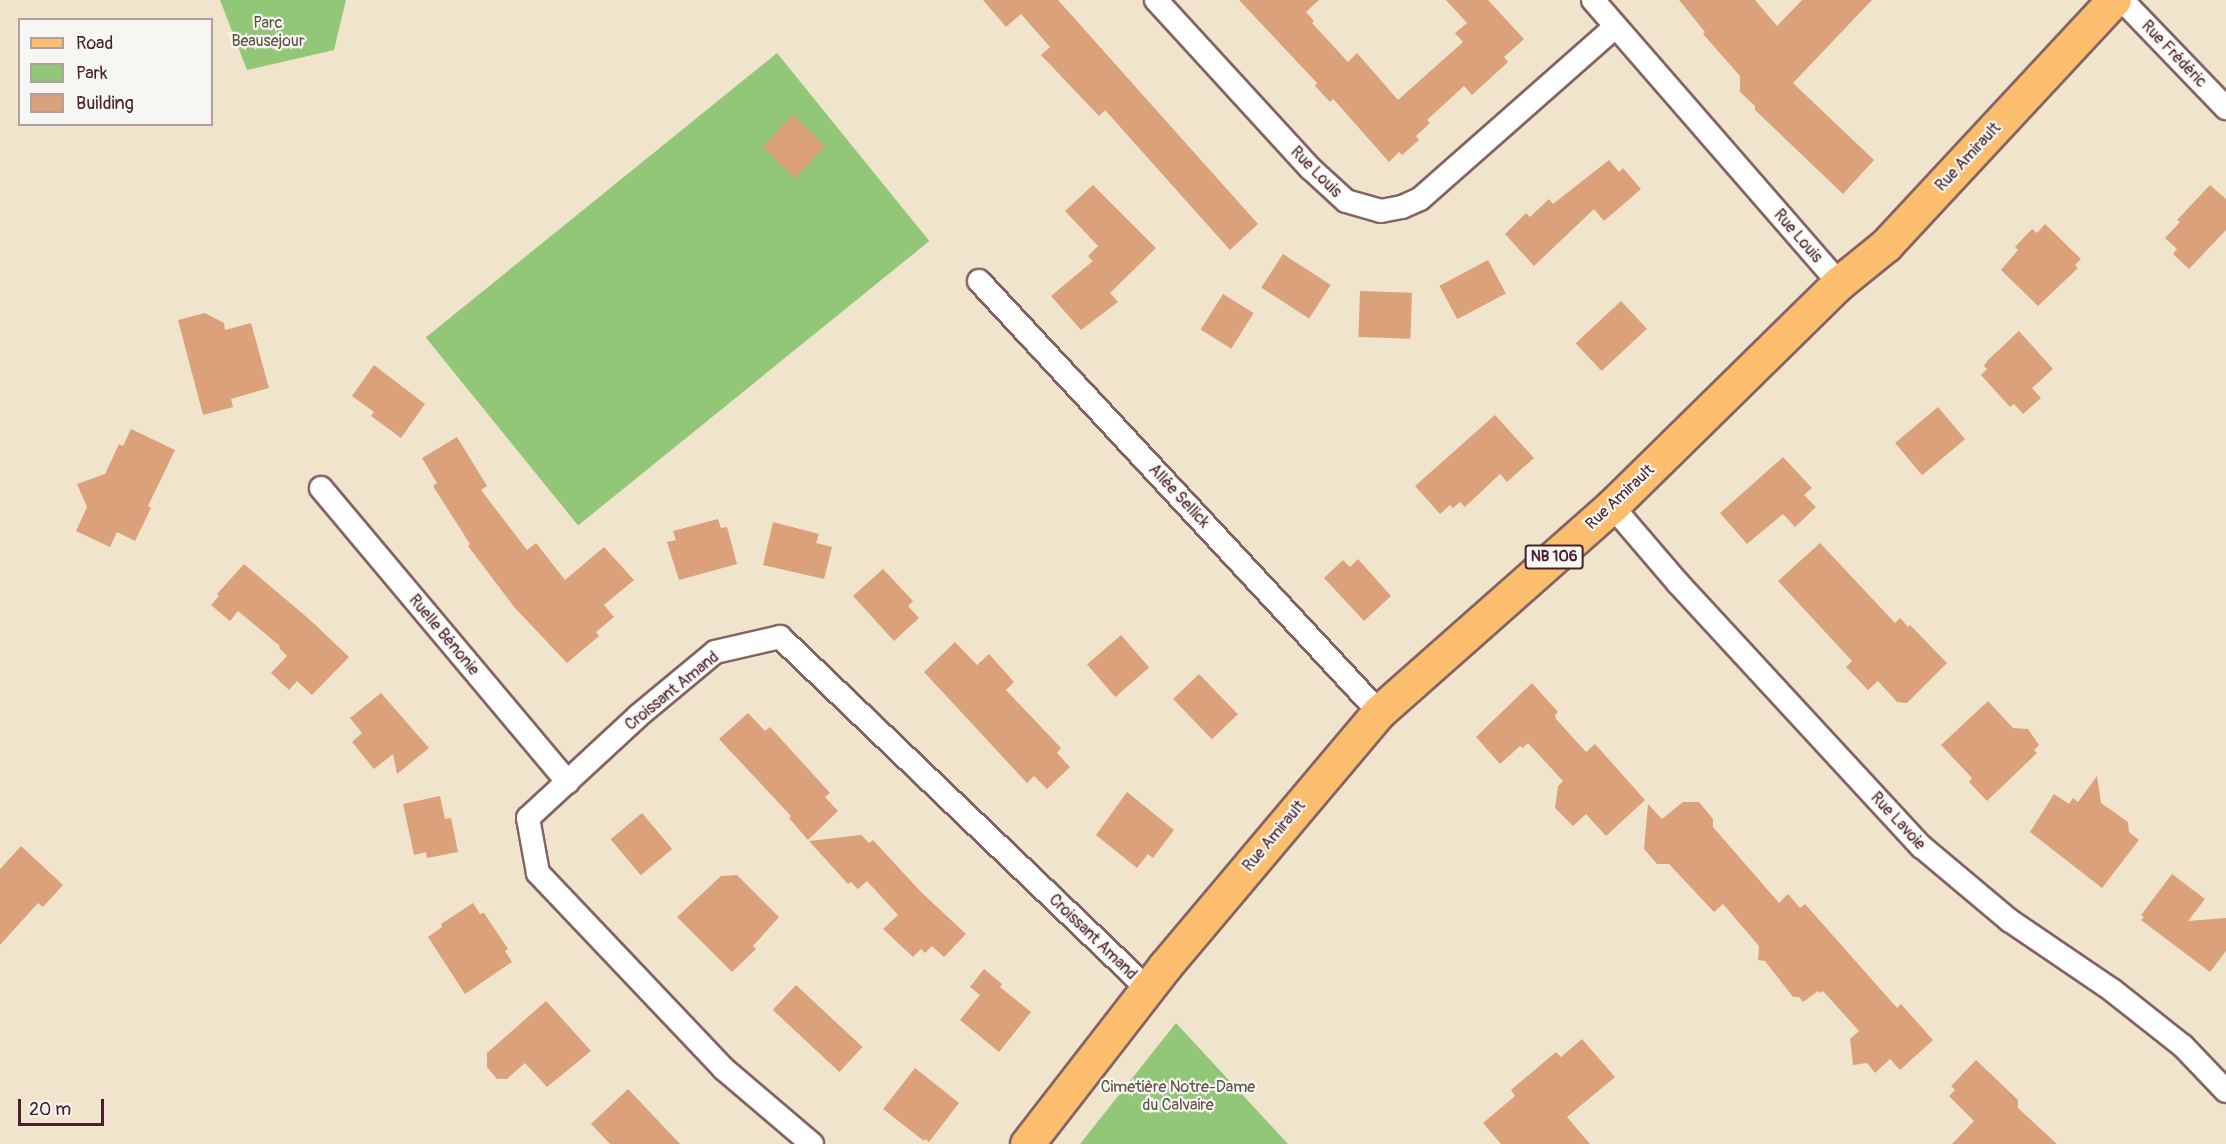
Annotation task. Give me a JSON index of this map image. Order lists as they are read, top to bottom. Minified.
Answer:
{"streets":{"main road":["Rue Amirault","NB 106"],"street":["Rue Frédéric","Rue Louis","Allée Sellick","Ruelle Bénonie","Croissant Amand","Rue Lavoie"]},"crossings":[["Rue Amirault","Rue Louis"],["Rue Amirault","Allée Sellick"],["Rue Amirault","Croissant Amand"],["Rue Amirault","Rue Lavoie"],["Ruelle Bénonie","Croissant Amand"]],"parks":["Parc Beausejour","Cimetière Notre-Dame du Calvaire"],"legend":["Road","Park","Building"],"scale_bar":"20 m"}
